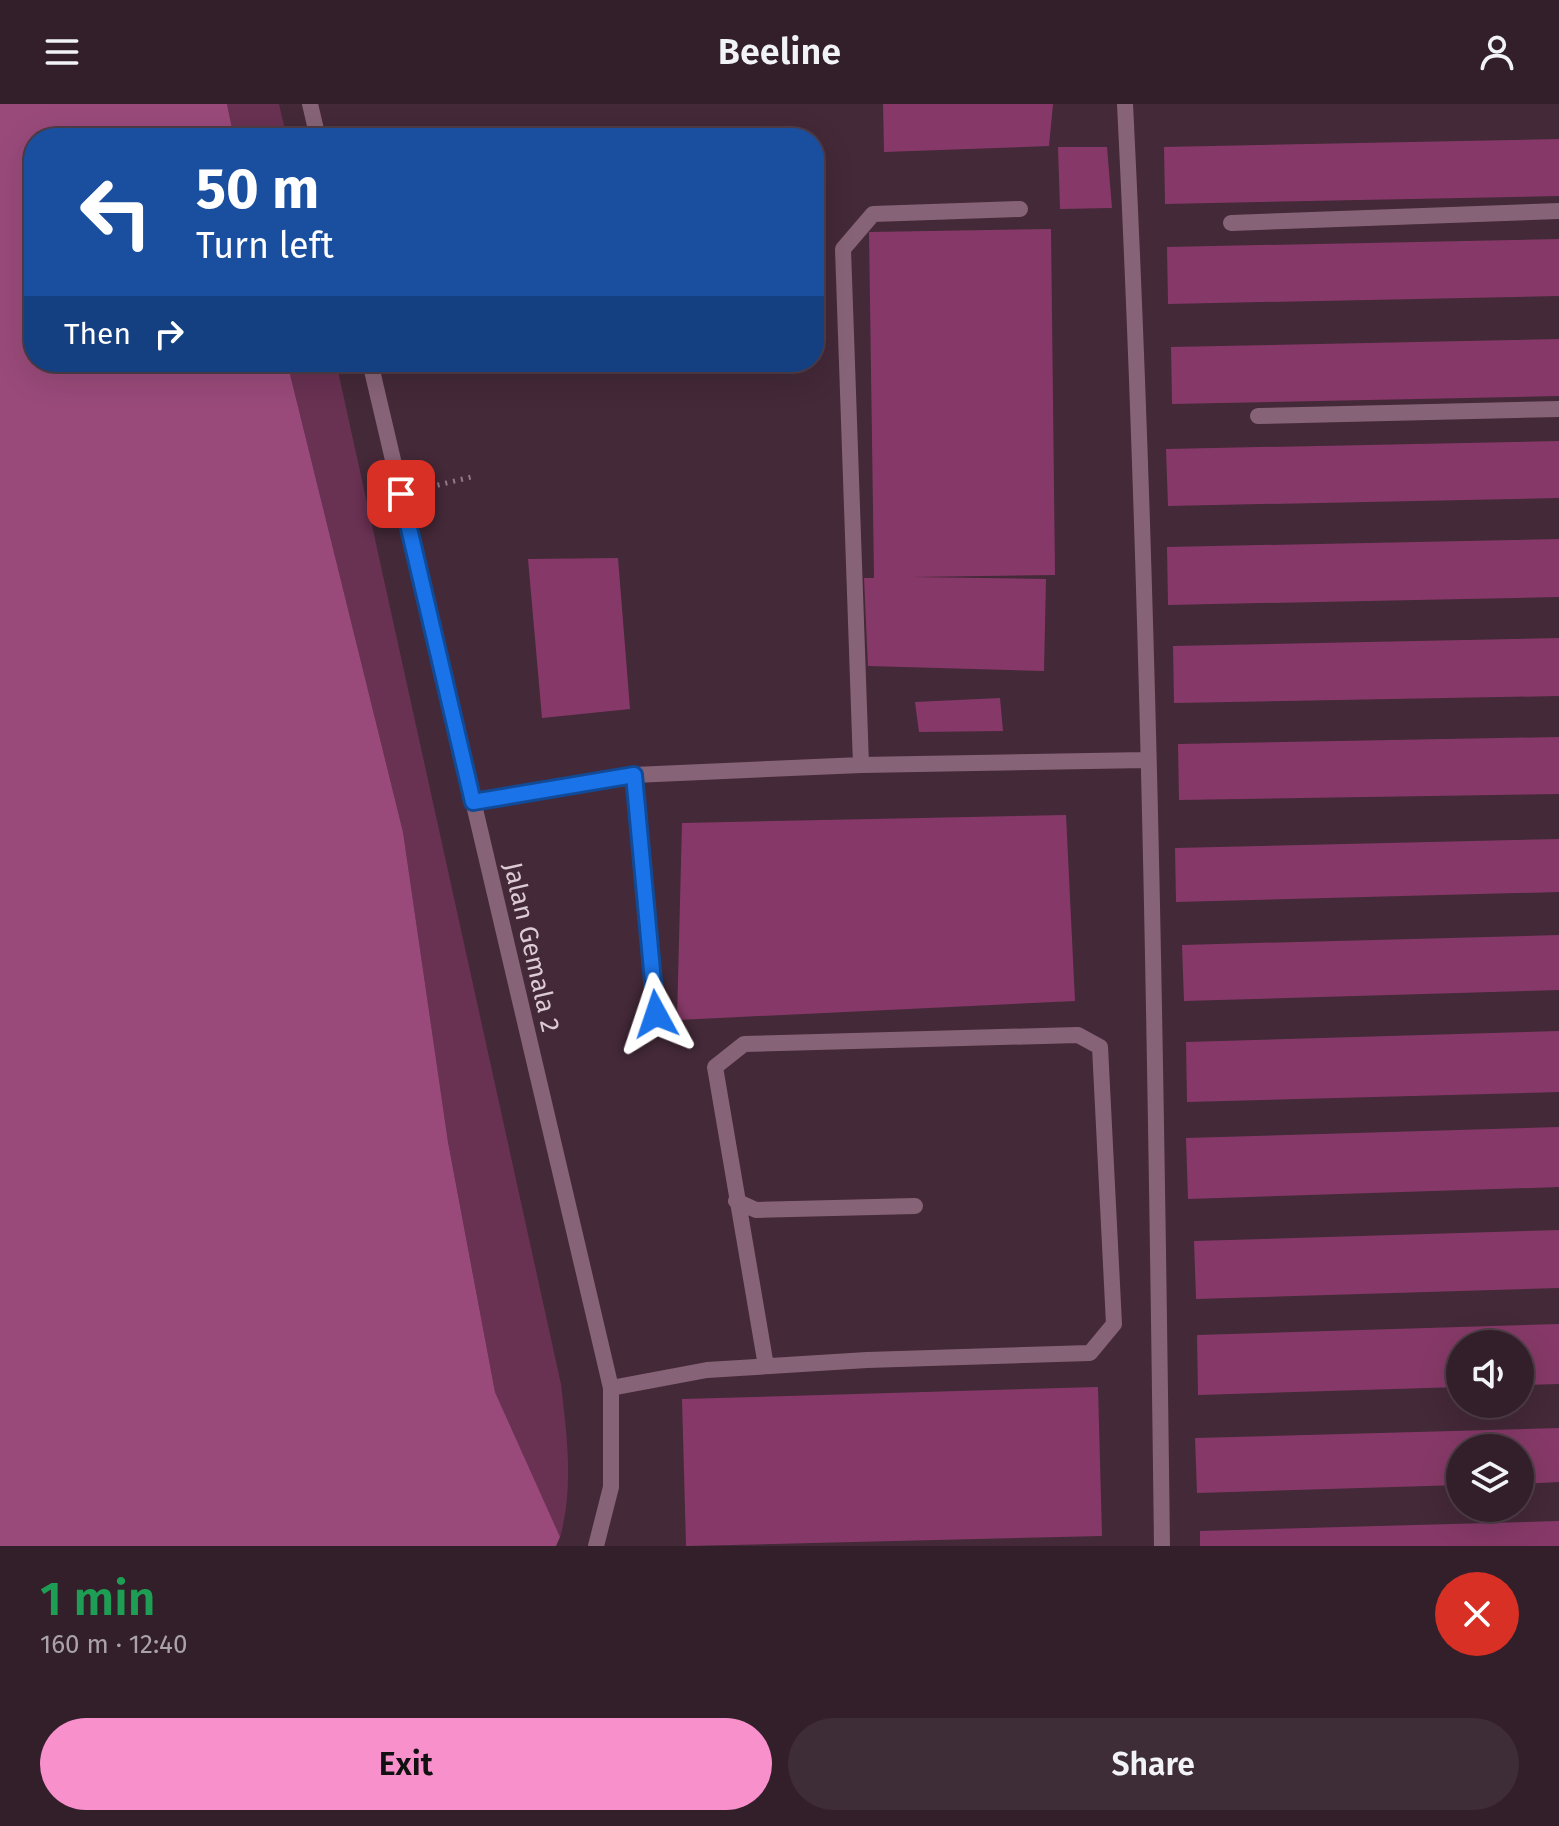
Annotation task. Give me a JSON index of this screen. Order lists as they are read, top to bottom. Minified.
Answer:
{"streets":{"street":["Jalan Gemala 2"]},"page":{"header":"Beeline","turn":["50 m","Turn left"],"then":"Then","heading":["1 min","160 m · 12:40"],"buttons":["Exit","Share"]}}
